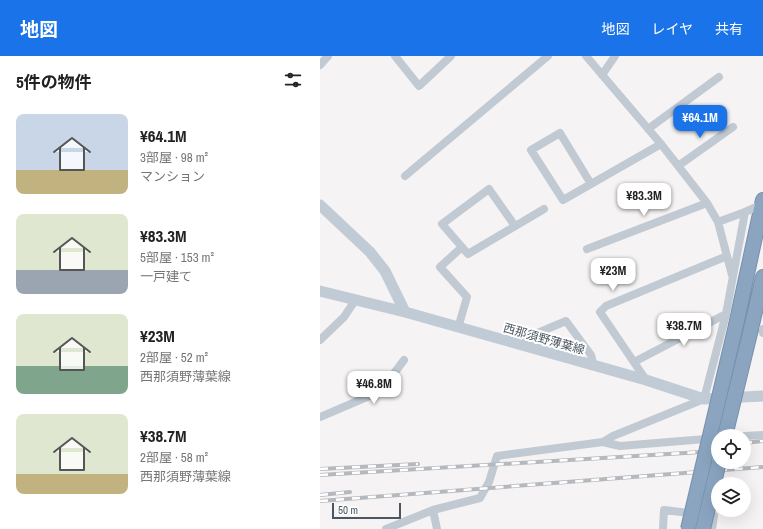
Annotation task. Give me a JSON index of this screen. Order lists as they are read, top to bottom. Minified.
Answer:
{"streets":{"main road":["西那須野薄葉線"]},"scale_bar":"50 m","page":{"header":"地図","nav":["地図","レイヤ","共有"],"heading":"5件の物件","list":[{"name":"¥64.1M","note":"3部屋 · 98 m² · マンション"},{"name":"¥83.3M","note":"5部屋 · 153 m² · 一戸建て"},{"name":"¥23M","note":"2部屋 · 52 m² · 西那須野薄葉線"},{"name":"¥38.7M","note":"2部屋 · 58 m² · 西那須野薄葉線"}],"price":["¥64.1M","¥83.3M","¥23M","¥38.7M","¥46.8M"],"scale":"50 m"}}
